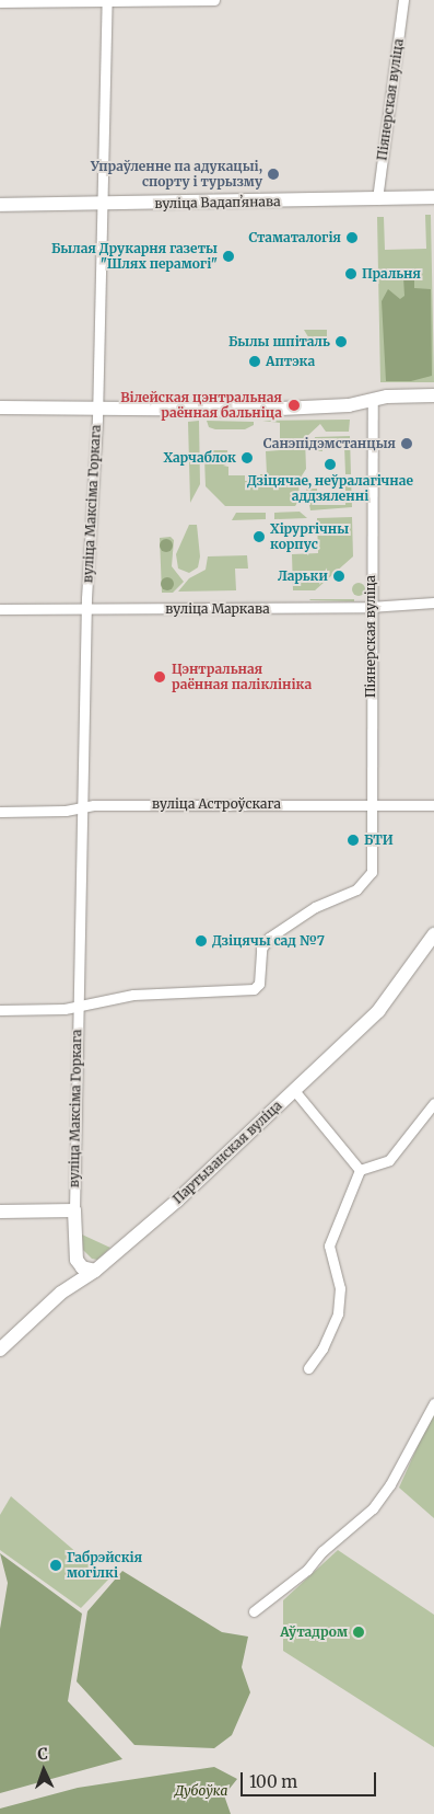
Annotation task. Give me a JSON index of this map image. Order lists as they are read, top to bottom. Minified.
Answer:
{"streets":{"main road":["вуліца Вадапʼянава","Партызанская вуліца"],"street":["Піянерская вуліца","вуліца Максіма Горкага","вуліца Маркава","вуліца Астроўскага"]},"crossings":[["Піянерская вуліца","вуліца Вадапʼянава"],["Піянерская вуліца","вуліца Максіма Горкага"],["Піянерская вуліца","вуліца Маркава"],["Піянерская вуліца","вуліца Астроўскага"],["вуліца Вадапʼянава","вуліца Максіма Горкага"],["вуліца Максіма Горкага","вуліца Маркава"],["вуліца Максіма Горкага","вуліца Астроўскага"]],"parks":["Дубоўка"],"places":["Упраўленне па адукацыі, спорту і турызму","Стаматалогія","Былая Друкарня газеты \"Шлях перамогі\"","Пральня","Былы шпіталь","Аптэка","Вілейская цэнтральная раённая бальніца","Санэпідэмстанцыя","Харчаблок","Дзіцячае, неўралагічнае аддзяленні","Хірургічны корпус","Ларьки","Цэнтральная раённая паліклініка","БТИ","Дзіцячы сад №7","Габрэйскія могілкі","Аўтадром"],"scale_bar":"100 m","north":"top"}
